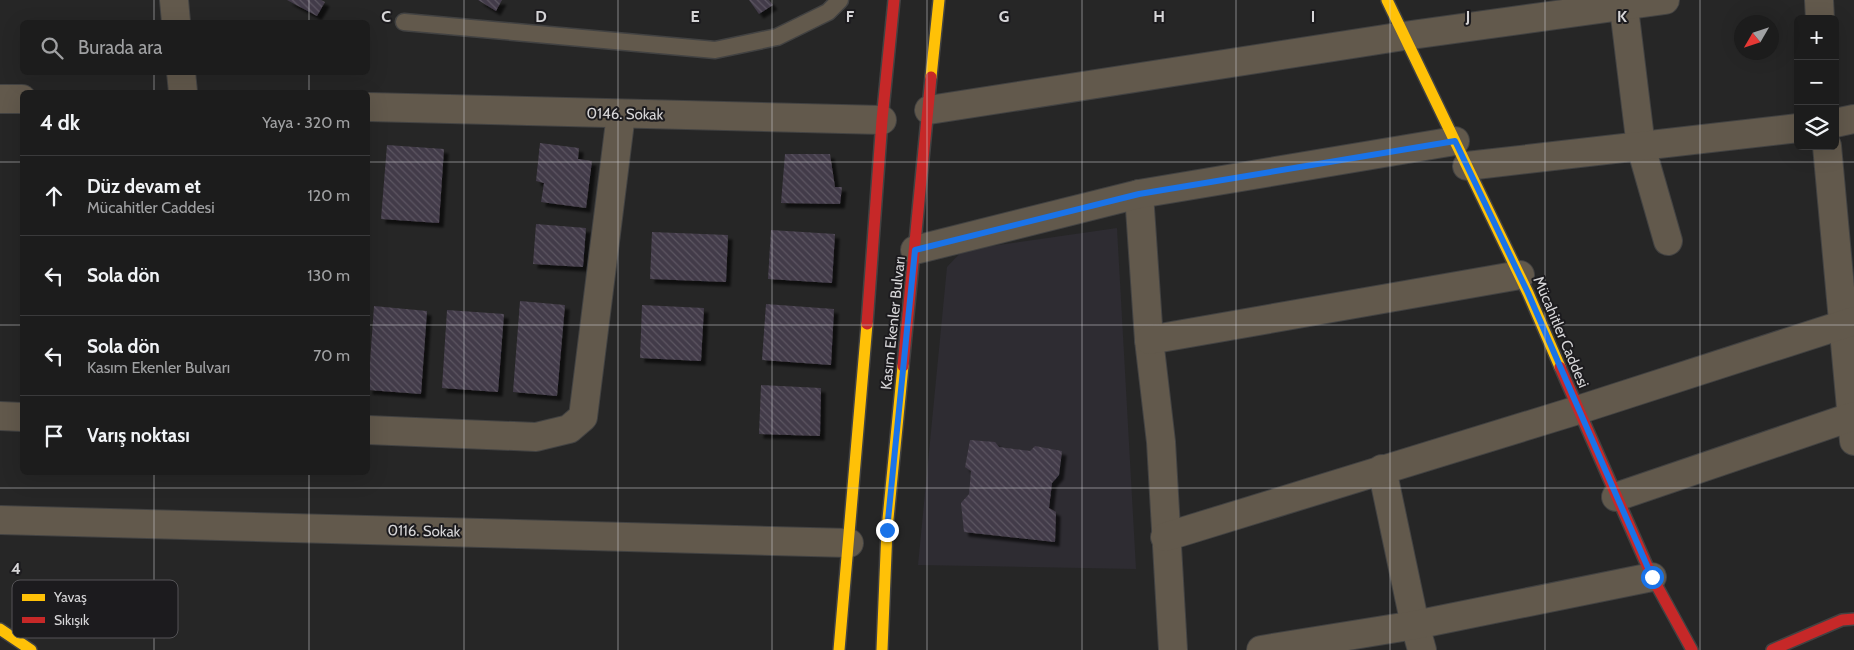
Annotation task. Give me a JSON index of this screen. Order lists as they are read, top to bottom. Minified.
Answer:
{"streets":{"street":["0146. Sokak","Kasım Ekenler Bulvarı","Mücahitler Caddesi","0116. Sokak"]},"crossings":[["0146. Sokak","Kasım Ekenler Bulvarı"],["Kasım Ekenler Bulvarı","0116. Sokak"]],"legend":["Yavaş","Sıkışık"],"north":"bottom left","page":{"map_buttons":["+","−"],"search":"Burada ara","heading":["4 dk","Yaya · 320 m"],"list":[["Düz devam et","Mücahitler Caddesi","120 m"],["Sola dön","130 m"],["Sola dön","Kasım Ekenler Bulvarı","70 m"],"Varış noktası"]},"grid":{"columns":["C","D","E","F","G","H","I","J","K"],"rows":["4"]}}
